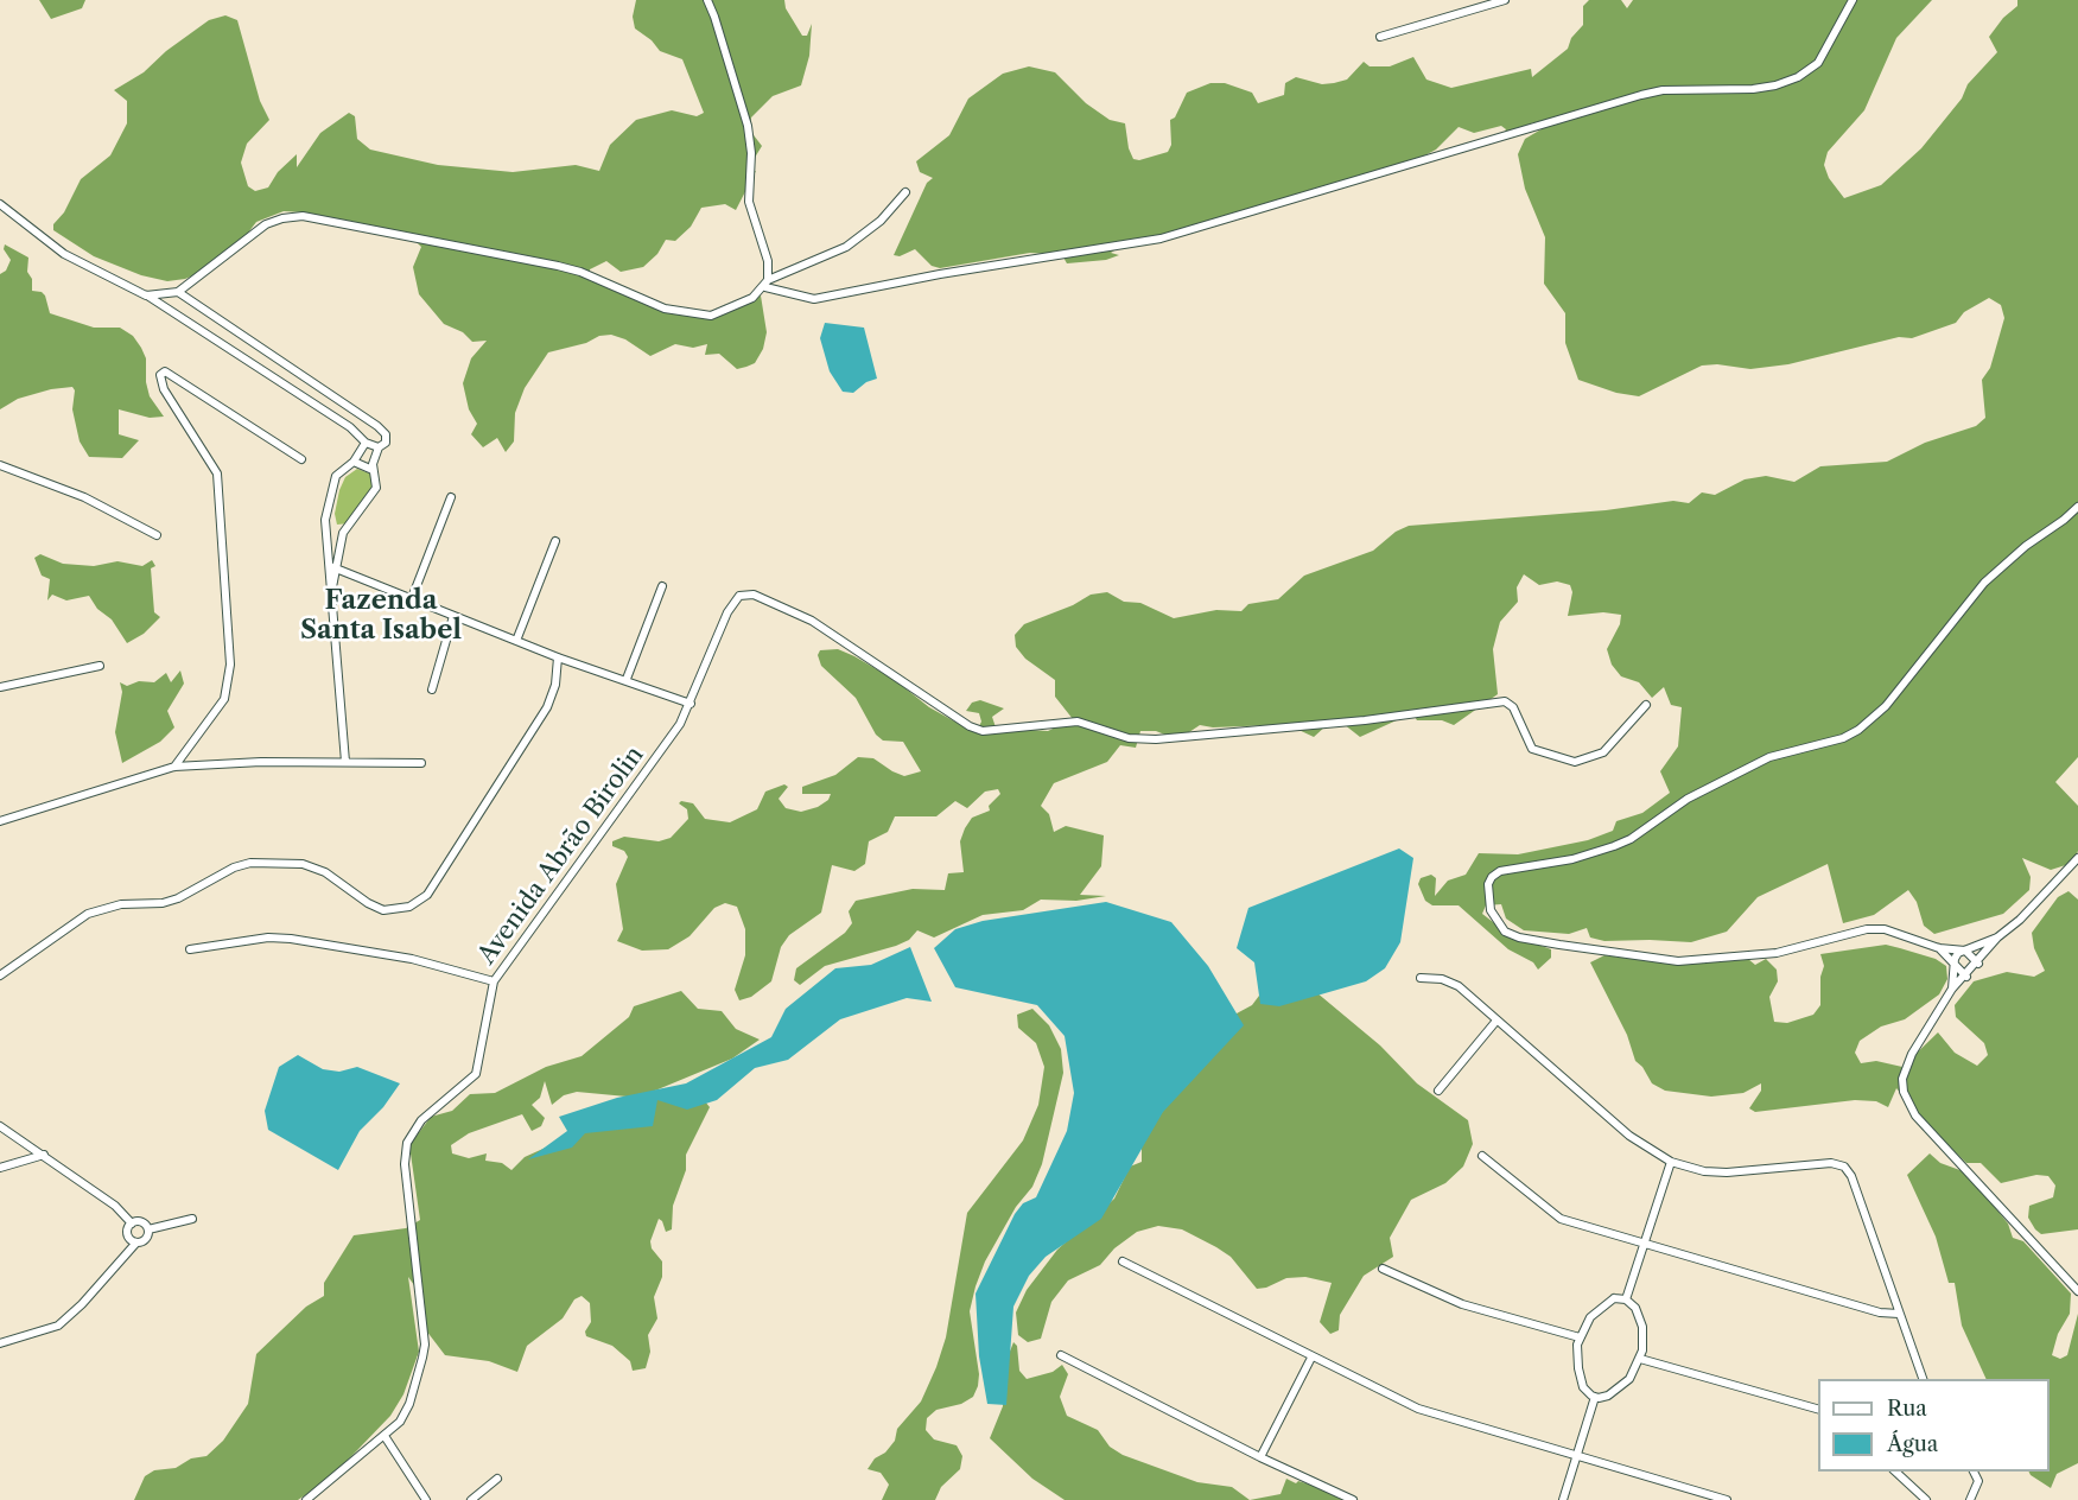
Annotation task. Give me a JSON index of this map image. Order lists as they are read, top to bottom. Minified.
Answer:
{"streets":{"street":["Avenida Abrão Birolin"]},"districts":["Fazenda Santa Isabel"],"legend":["Rua","Água"]}
